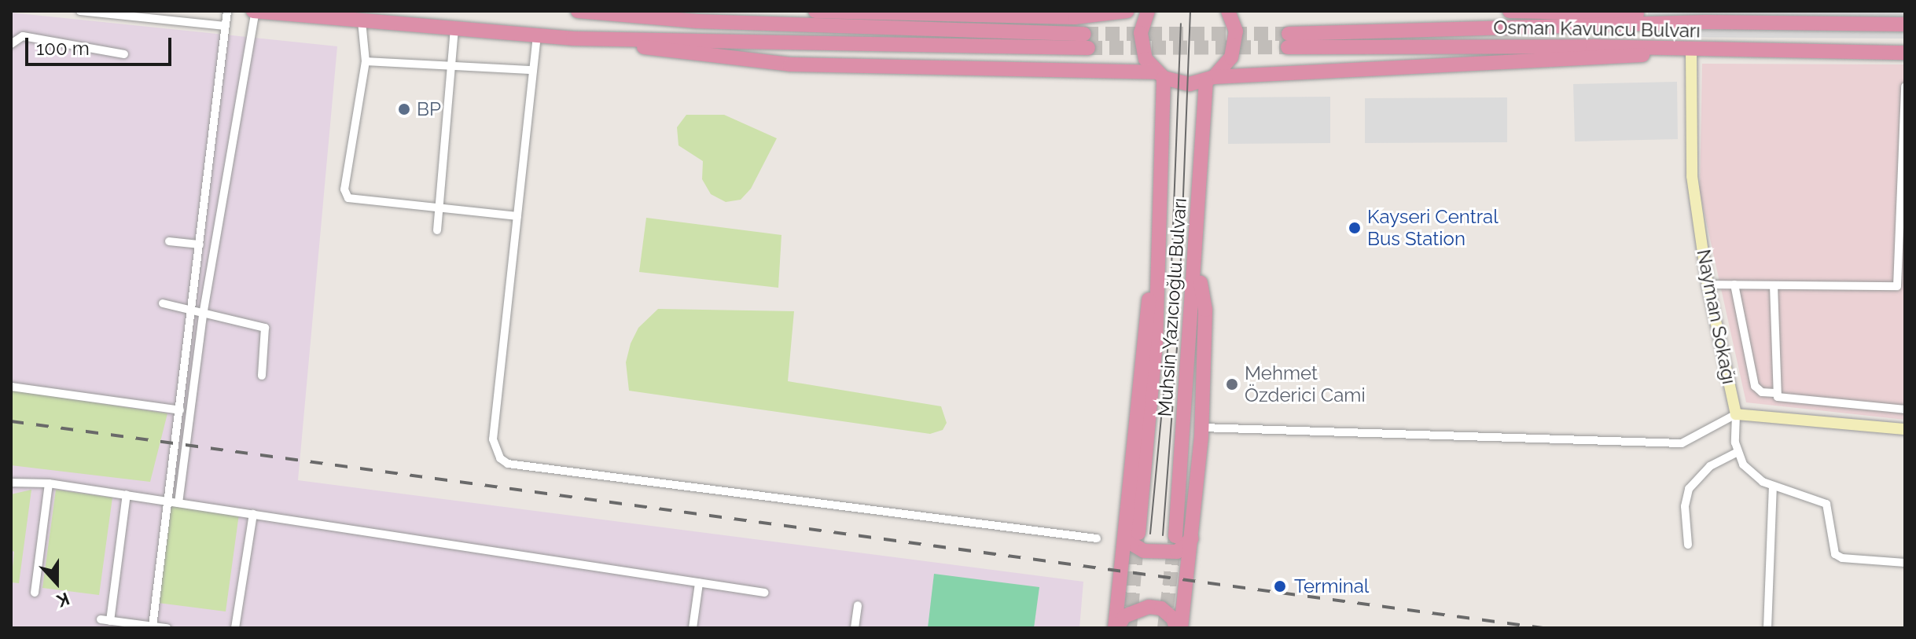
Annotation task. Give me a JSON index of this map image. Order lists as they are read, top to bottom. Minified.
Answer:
{"streets":{"highway":["Osman Kavuncu Bulvarı","Muhsin Yazıcıoğlu Bulvarı"],"street":["Nayman Sokağı"]},"crossings":[["Osman Kavuncu Bulvarı","Nayman Sokağı"]],"places":["BP","Kayseri Central Bus Station","Mehmet Özderici Cami","Terminal"],"scale_bar":"100 m","north":"bottom"}
